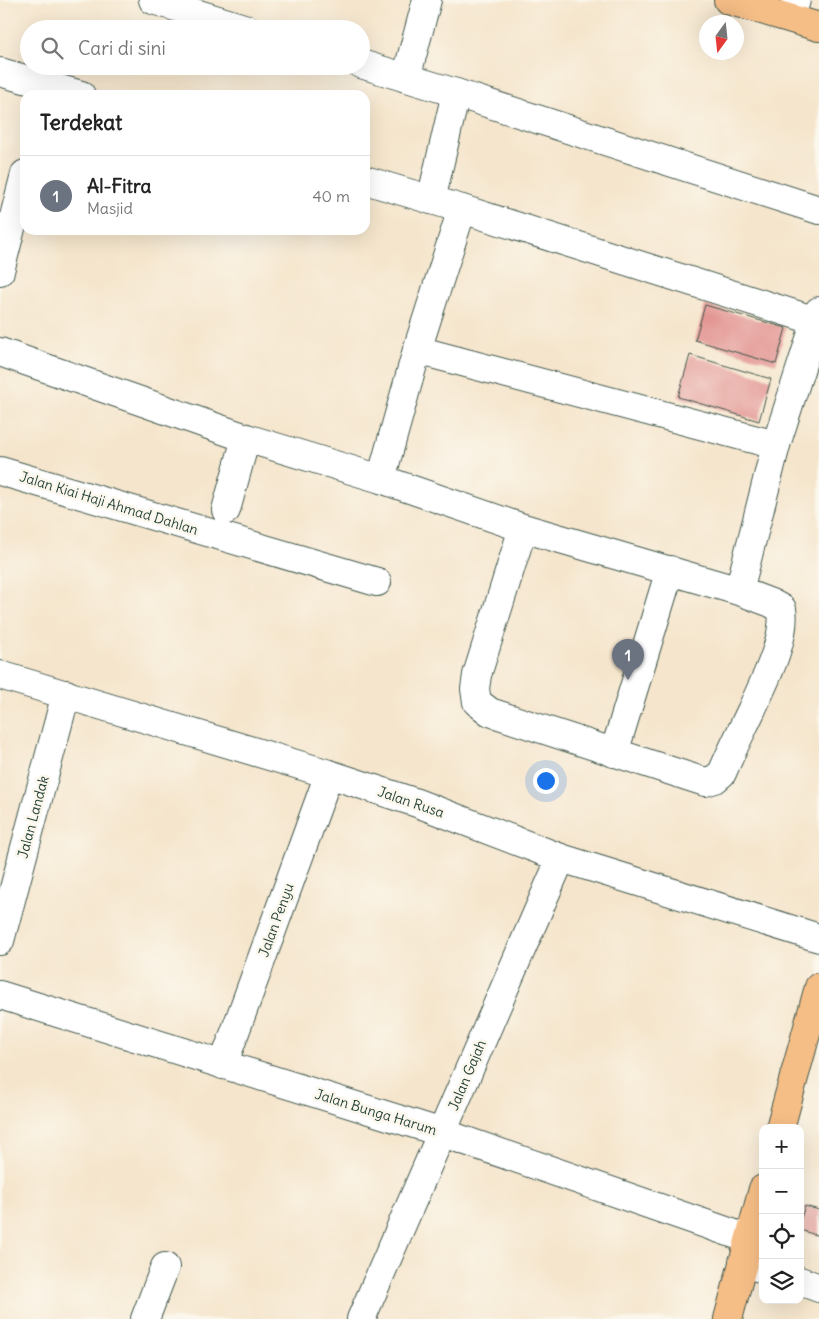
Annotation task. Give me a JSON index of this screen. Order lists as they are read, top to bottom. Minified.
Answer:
{"streets":{"street":["Jalan Kiai Haji Ahmad Dahlan","Jalan Rusa","Jalan Landak","Jalan Penyu","Jalan Gajah","Jalan Bunga Harum"]},"crossings":[["Jalan Rusa","Jalan Landak"],["Jalan Rusa","Jalan Penyu"],["Jalan Rusa","Jalan Gajah"],["Jalan Penyu","Jalan Bunga Harum"],["Jalan Gajah","Jalan Bunga Harum"]],"north":"bottom","page":{"search":"Cari di sini","heading":"Terdekat","list":[{"mark":"1","name":"Al-Fitra","note":"Masjid","value":"40 m"}],"pins":"1","map_buttons":["+","−"]}}
